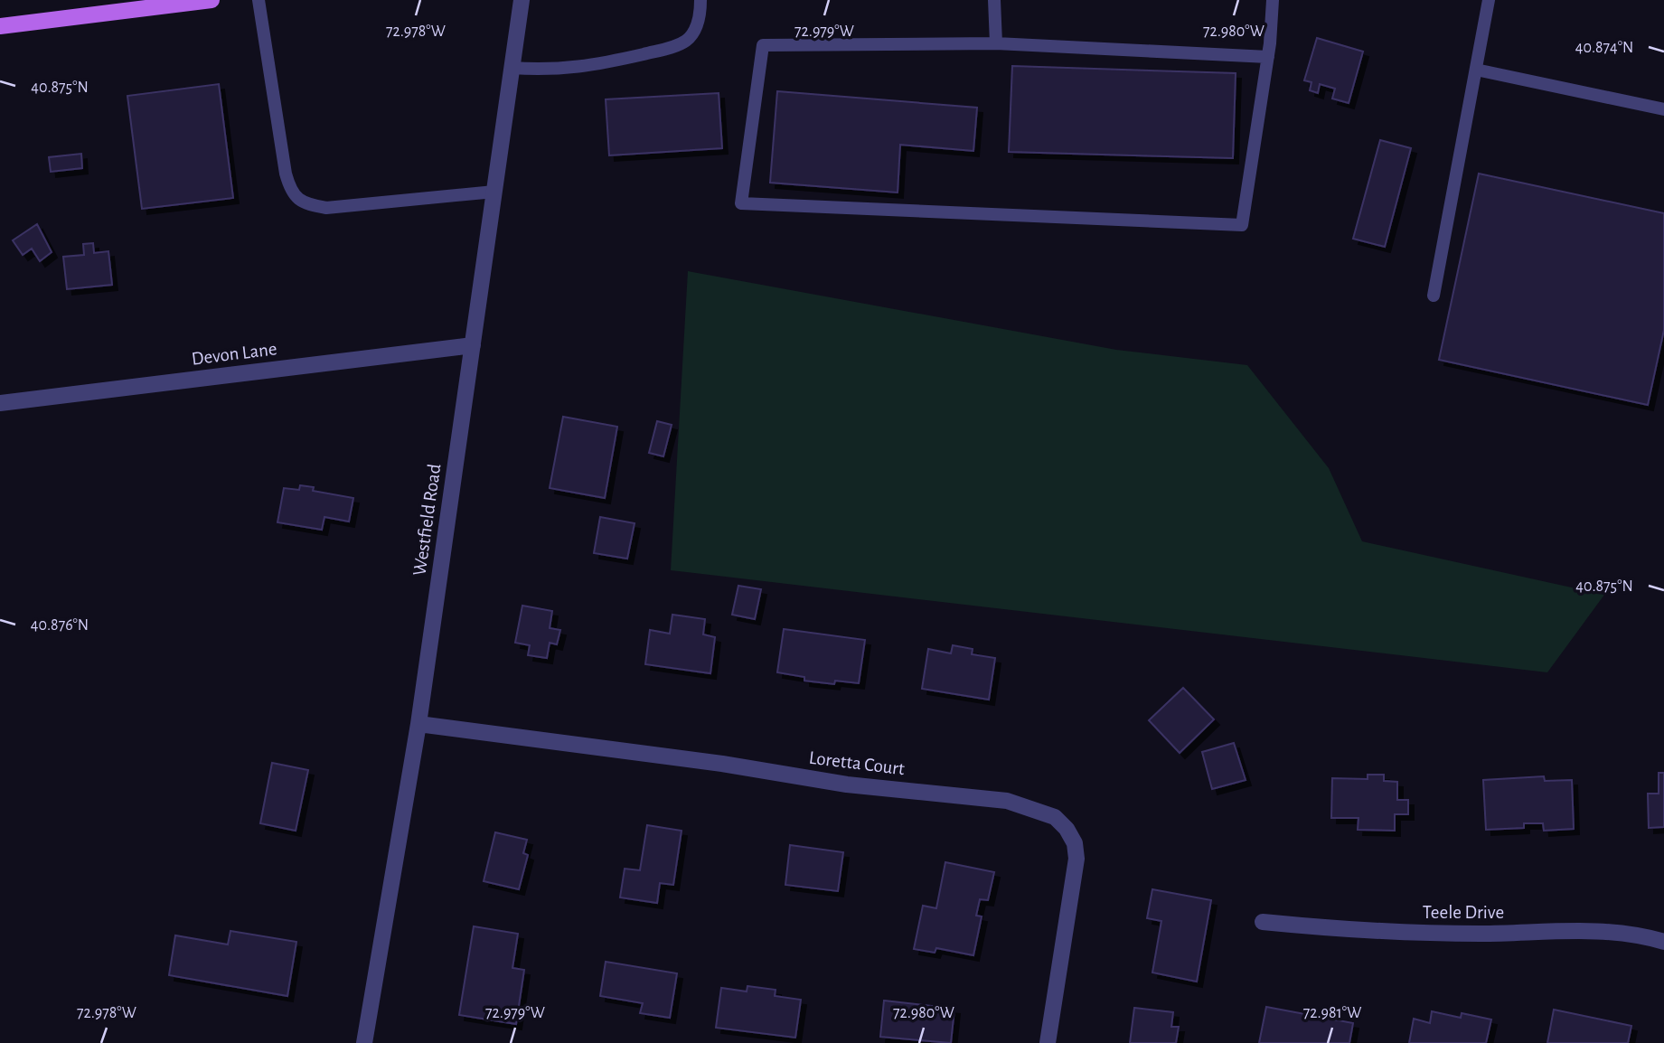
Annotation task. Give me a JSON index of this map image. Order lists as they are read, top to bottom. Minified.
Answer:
{"streets":{"street":["Devon Lane","Westfield Road","Loretta Court","Teele Drive"]},"crossings":[["Devon Lane","Westfield Road"],["Westfield Road","Loretta Court"]],"coordinates":["72.978°W","72.979°W","72.980°W","40.874°N","40.875°N","40.876°N","72.981°W"]}
